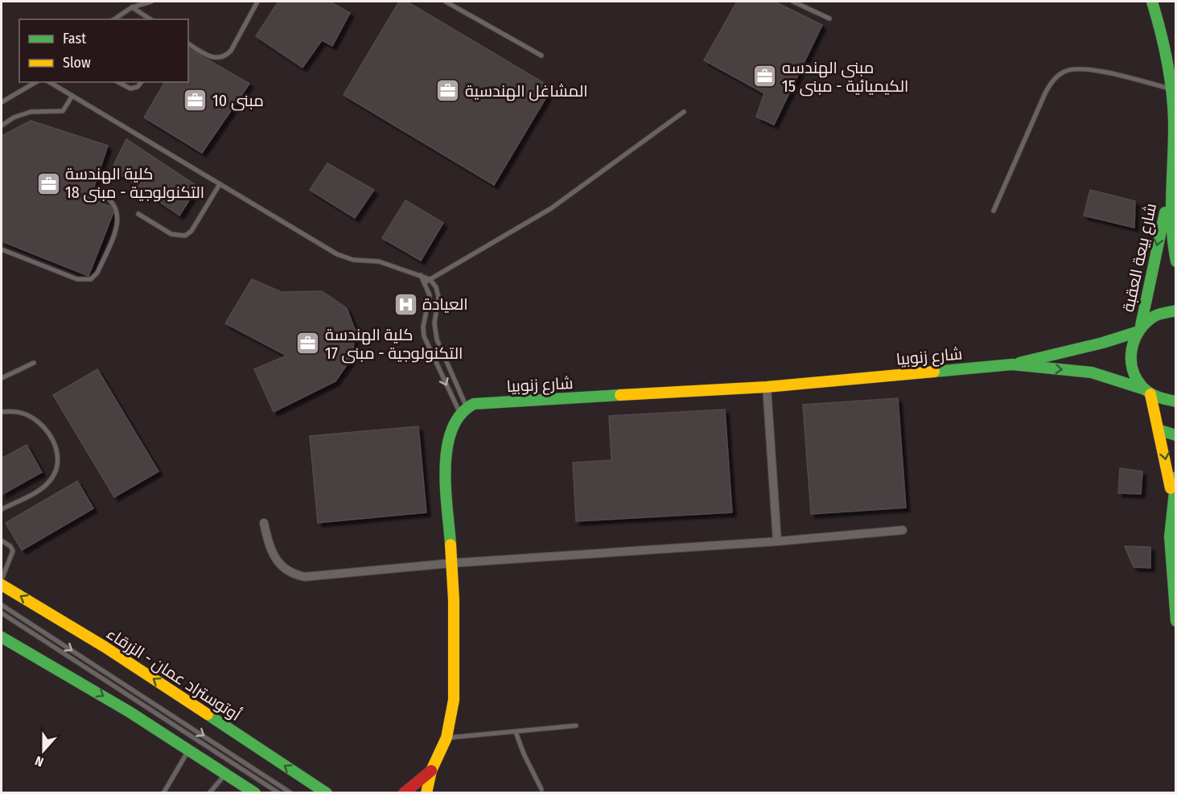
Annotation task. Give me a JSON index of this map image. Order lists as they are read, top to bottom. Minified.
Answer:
{"streets":{"main road":["شارع بيعة العقبة","شارع زنوبيا","أوتوستراد عمان - الزرقاء"]},"crossings":[["شارع بيعة العقبة","شارع زنوبيا"]],"places":{"office":["مبنى الهندسه الكيميائية - مبنى 15","المشاغل الهندسية","مبنى 10","كلية الهندسة التكنولوجية - مبنى 18","كلية الهندسة التكنولوجية - مبنى 17"],"hospital":["العيادة"]},"legend":["Fast","Slow"],"north":"bottom"}
